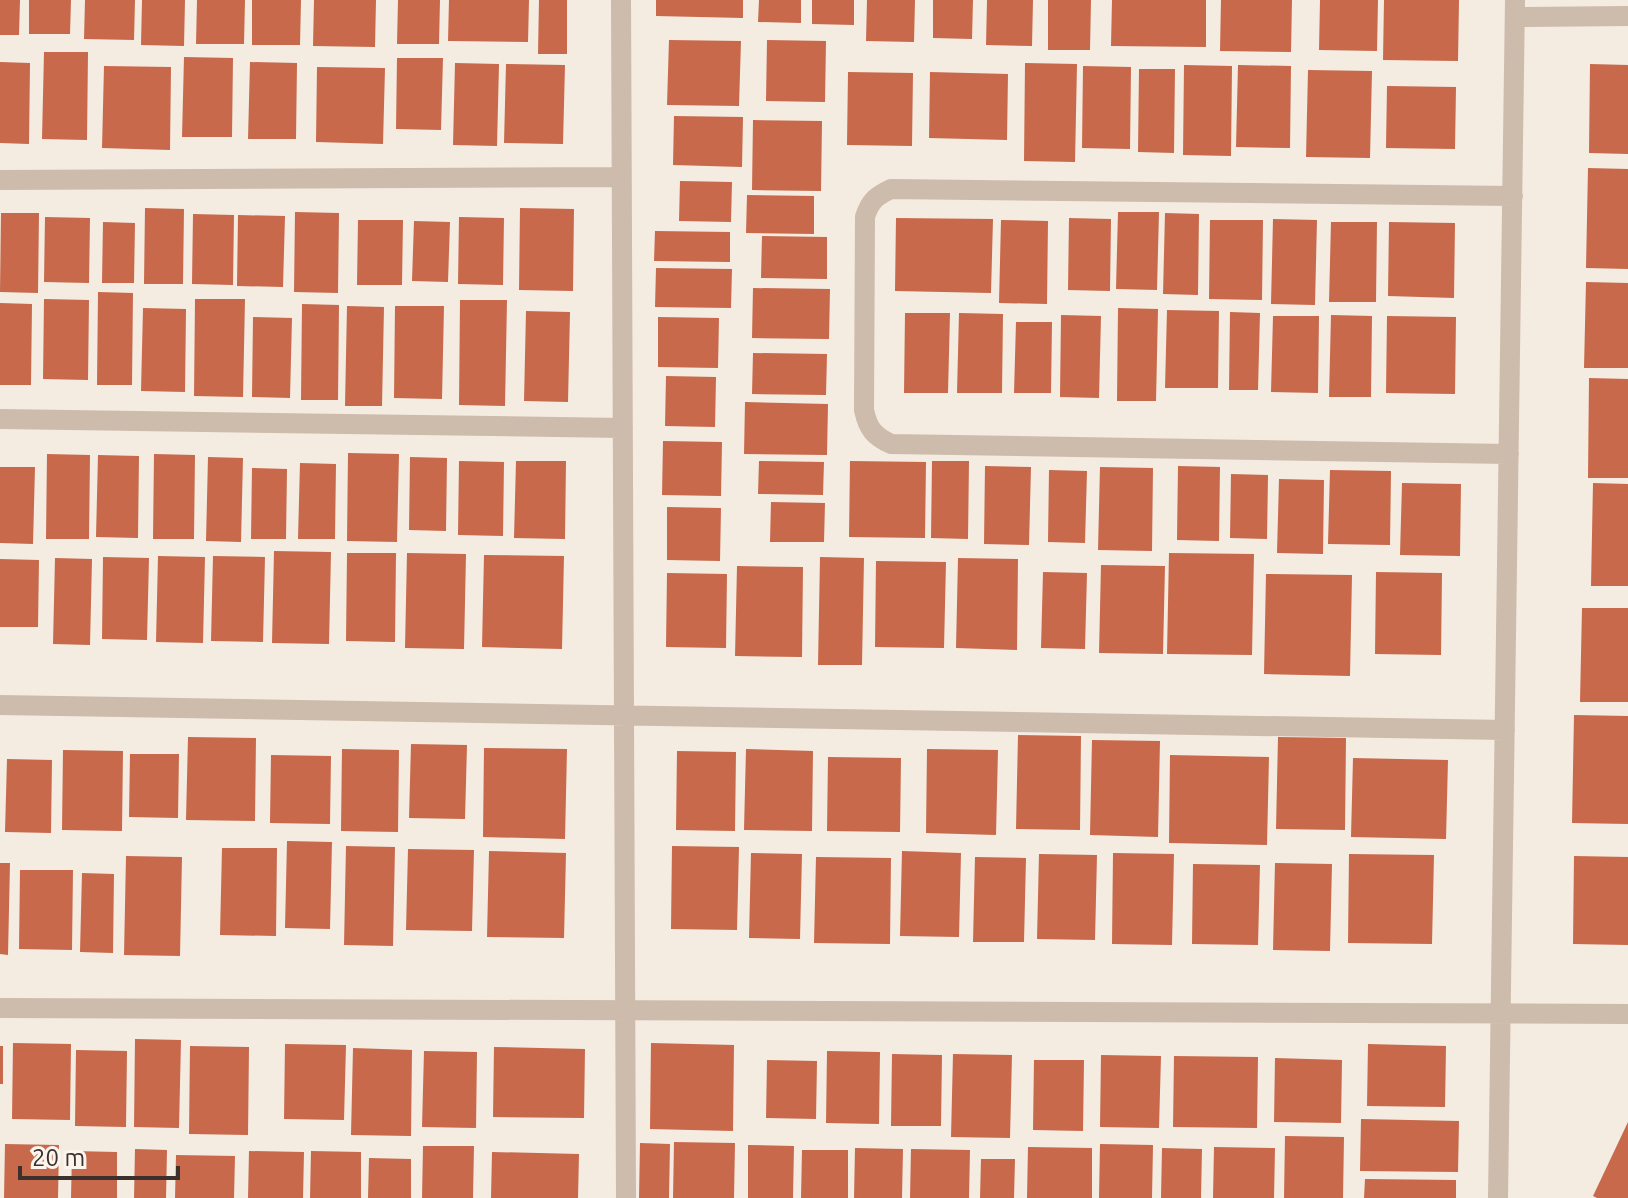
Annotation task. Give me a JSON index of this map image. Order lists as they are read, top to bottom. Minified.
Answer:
{"scale_bar":"20 m"}
